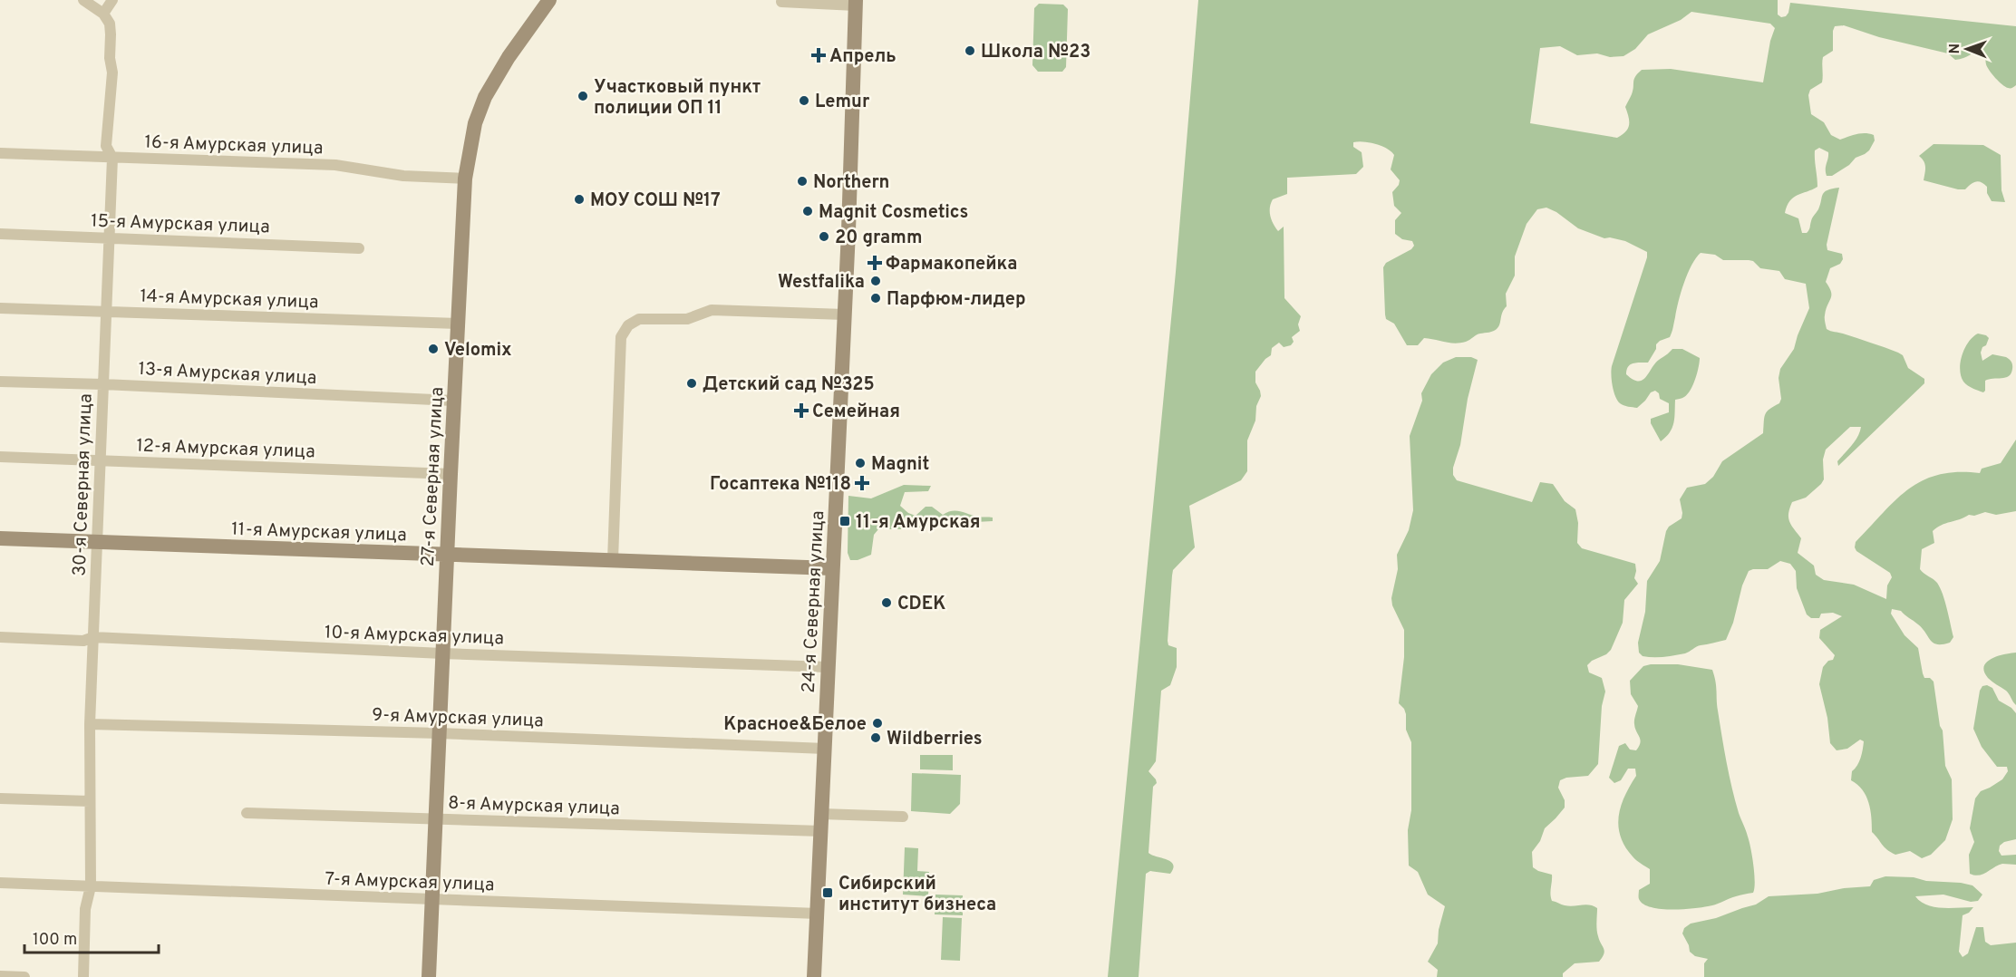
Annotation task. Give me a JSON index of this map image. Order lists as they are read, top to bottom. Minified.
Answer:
{"streets":{"street":["16-я Амурская улица","15-я Амурская улица","14-я Амурская улица","13-я Амурская улица","12-я Амурская улица","27-я Северная улица","30-я Северная улица","11-я Амурская улица","24-я Северная улица","10-я Амурская улица","9-я Амурская улица","8-я Амурская улица","7-я Амурская улица"]},"crossings":[["16-я Амурская улица","27-я Северная улица"],["16-я Амурская улица","30-я Северная улица"],["15-я Амурская улица","30-я Северная улица"],["14-я Амурская улица","27-я Северная улица"],["14-я Амурская улица","30-я Северная улица"],["13-я Амурская улица","27-я Северная улица"],["13-я Амурская улица","30-я Северная улица"],["12-я Амурская улица","27-я Северная улица"],["12-я Амурская улица","30-я Северная улица"],["27-я Северная улица","11-я Амурская улица"],["27-я Северная улица","10-я Амурская улица"],["27-я Северная улица","9-я Амурская улица"],["27-я Северная улица","8-я Амурская улица"],["27-я Северная улица","7-я Амурская улица"],["30-я Северная улица","11-я Амурская улица"],["30-я Северная улица","10-я Амурская улица"],["30-я Северная улица","9-я Амурская улица"],["30-я Северная улица","7-я Амурская улица"],["11-я Амурская улица","24-я Северная улица"],["24-я Северная улица","10-я Амурская улица"],["24-я Северная улица","9-я Амурская улица"],["24-я Северная улица","8-я Амурская улица"],["24-я Северная улица","7-я Амурская улица"]],"places":{"other":["Школа №23","Участковый пункт полиции ОП 11","Lemur","Northern","МОУ СОШ №17","Magnit Cosmetics","20 gramm","Westfalika","Парфюм-лидер","Velomix","Детский сад №325","Magnit","CDEK","Красное&Белое","Wildberries"],"health":["Апрель","Фармакопейка","Семейная","Госаптека №118"],"transit":["11-я Амурская","Сибирский институт бизнеса"]},"scale_bar":"100 m","north":"left"}
